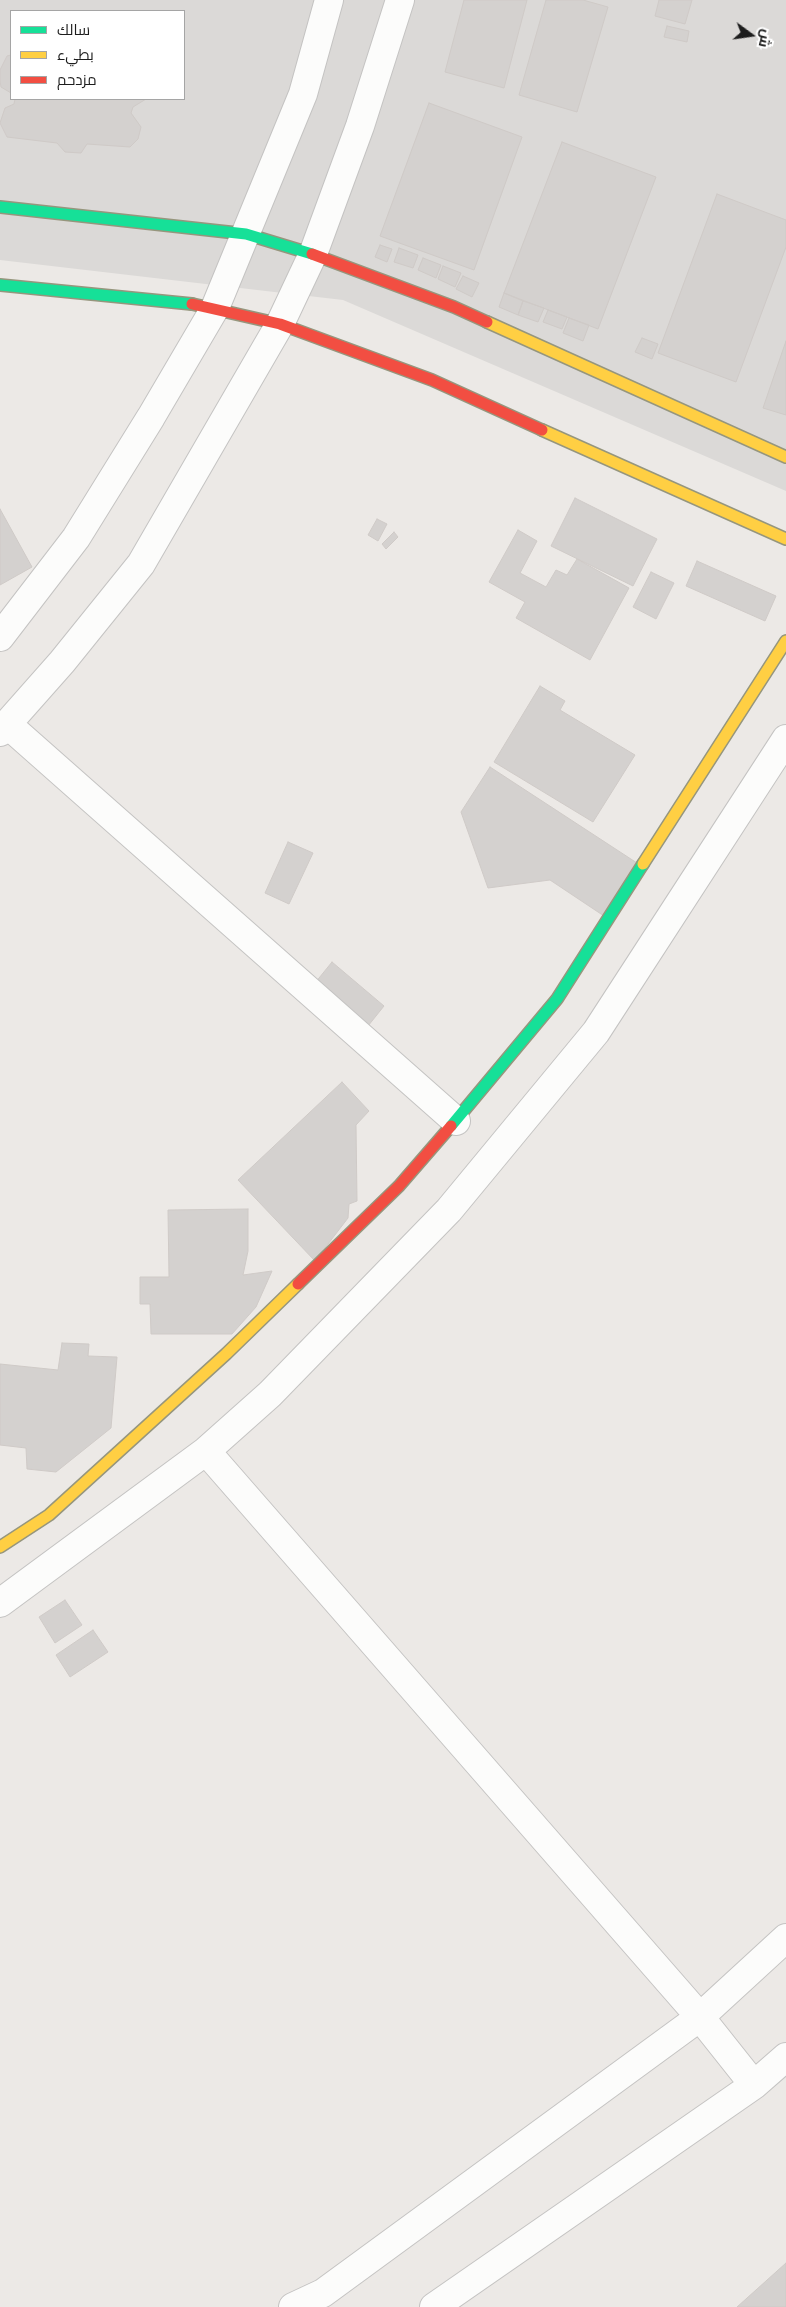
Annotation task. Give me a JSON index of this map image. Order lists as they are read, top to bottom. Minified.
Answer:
{"legend":["سالك","بطيء","مزدحم"],"north":"right"}
